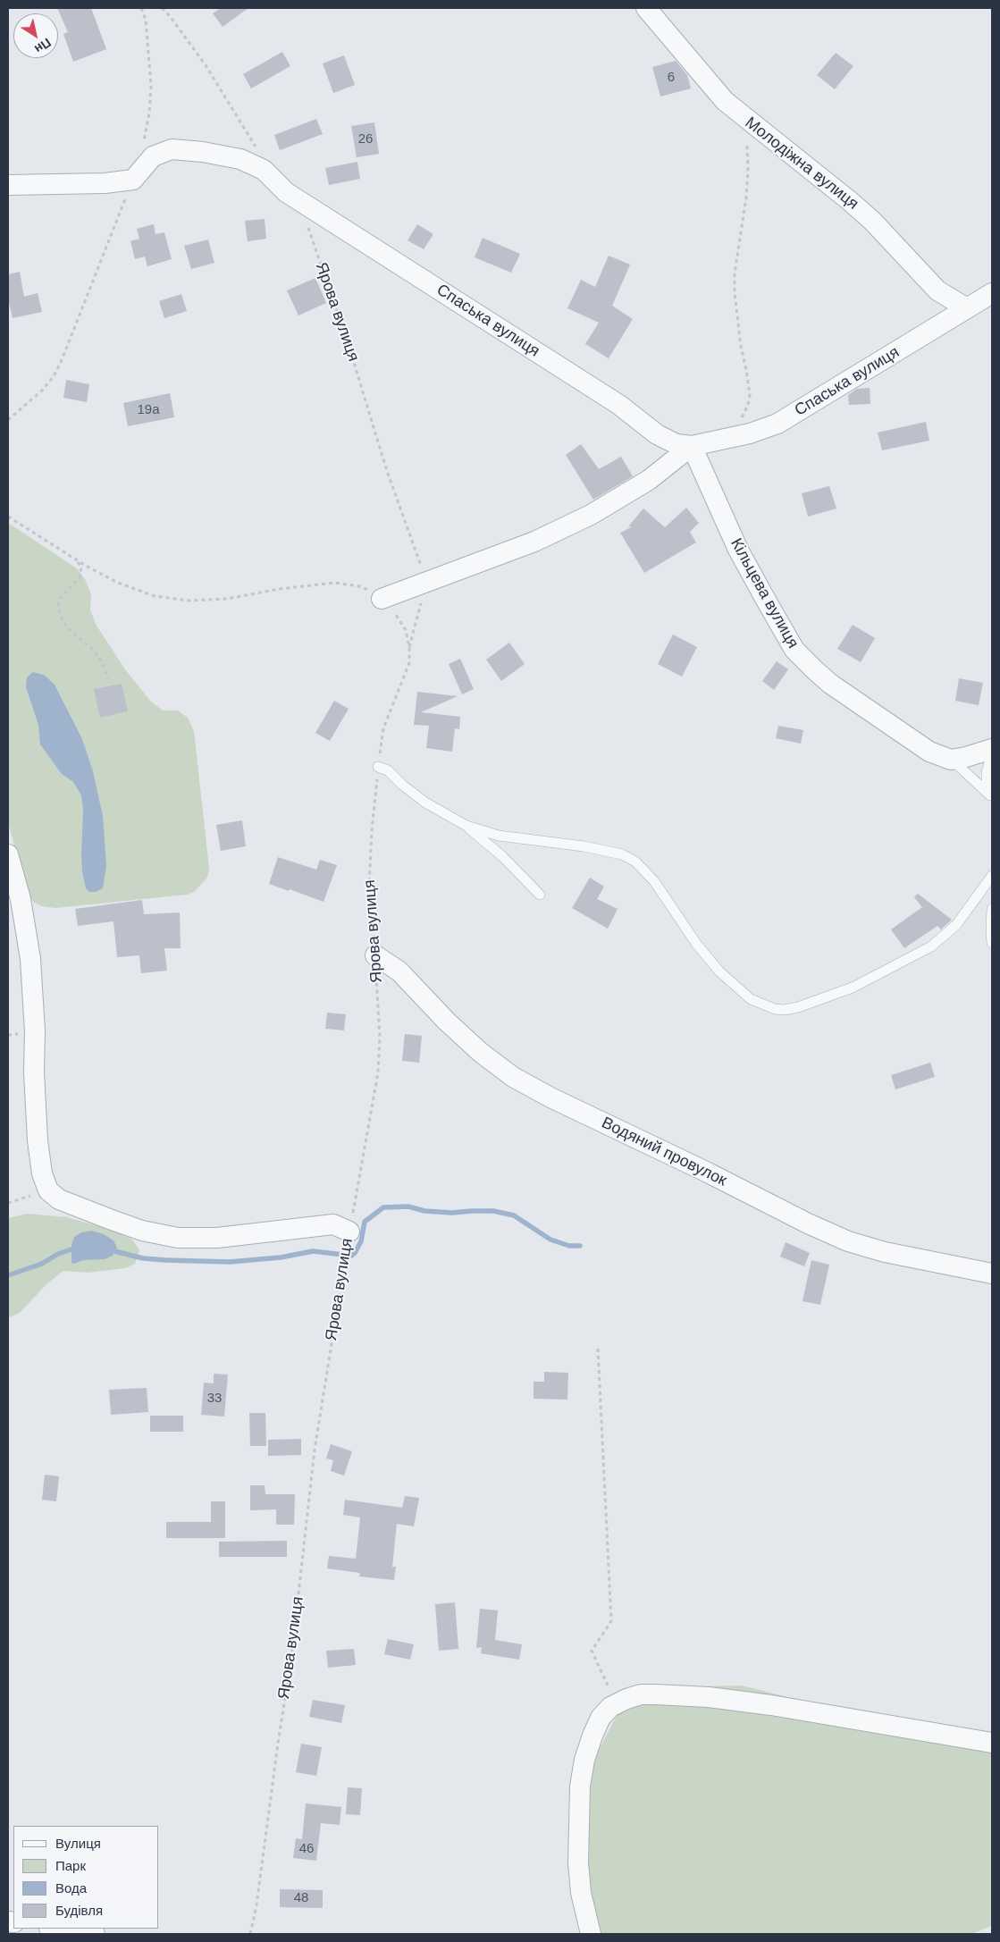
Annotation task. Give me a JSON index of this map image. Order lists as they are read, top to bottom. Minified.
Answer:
{"streets":{"street":["Молодіжна вулиця","Спаська вулиця","Кільцева вулиця","Водяний провулок"],"path":["Ярова вулиця"]},"crossings":[["Молодіжна вулиця","Спаська вулиця"],["Ярова вулиця","Спаська вулиця"],["Ярова вулиця","Водяний провулок"],["Спаська вулиця","Кільцева вулиця"]],"house_numbers":["6","26","19а","33","46","48"],"legend":["Вулиця","Парк","Вода","Будівля"],"north":"bottom right"}
